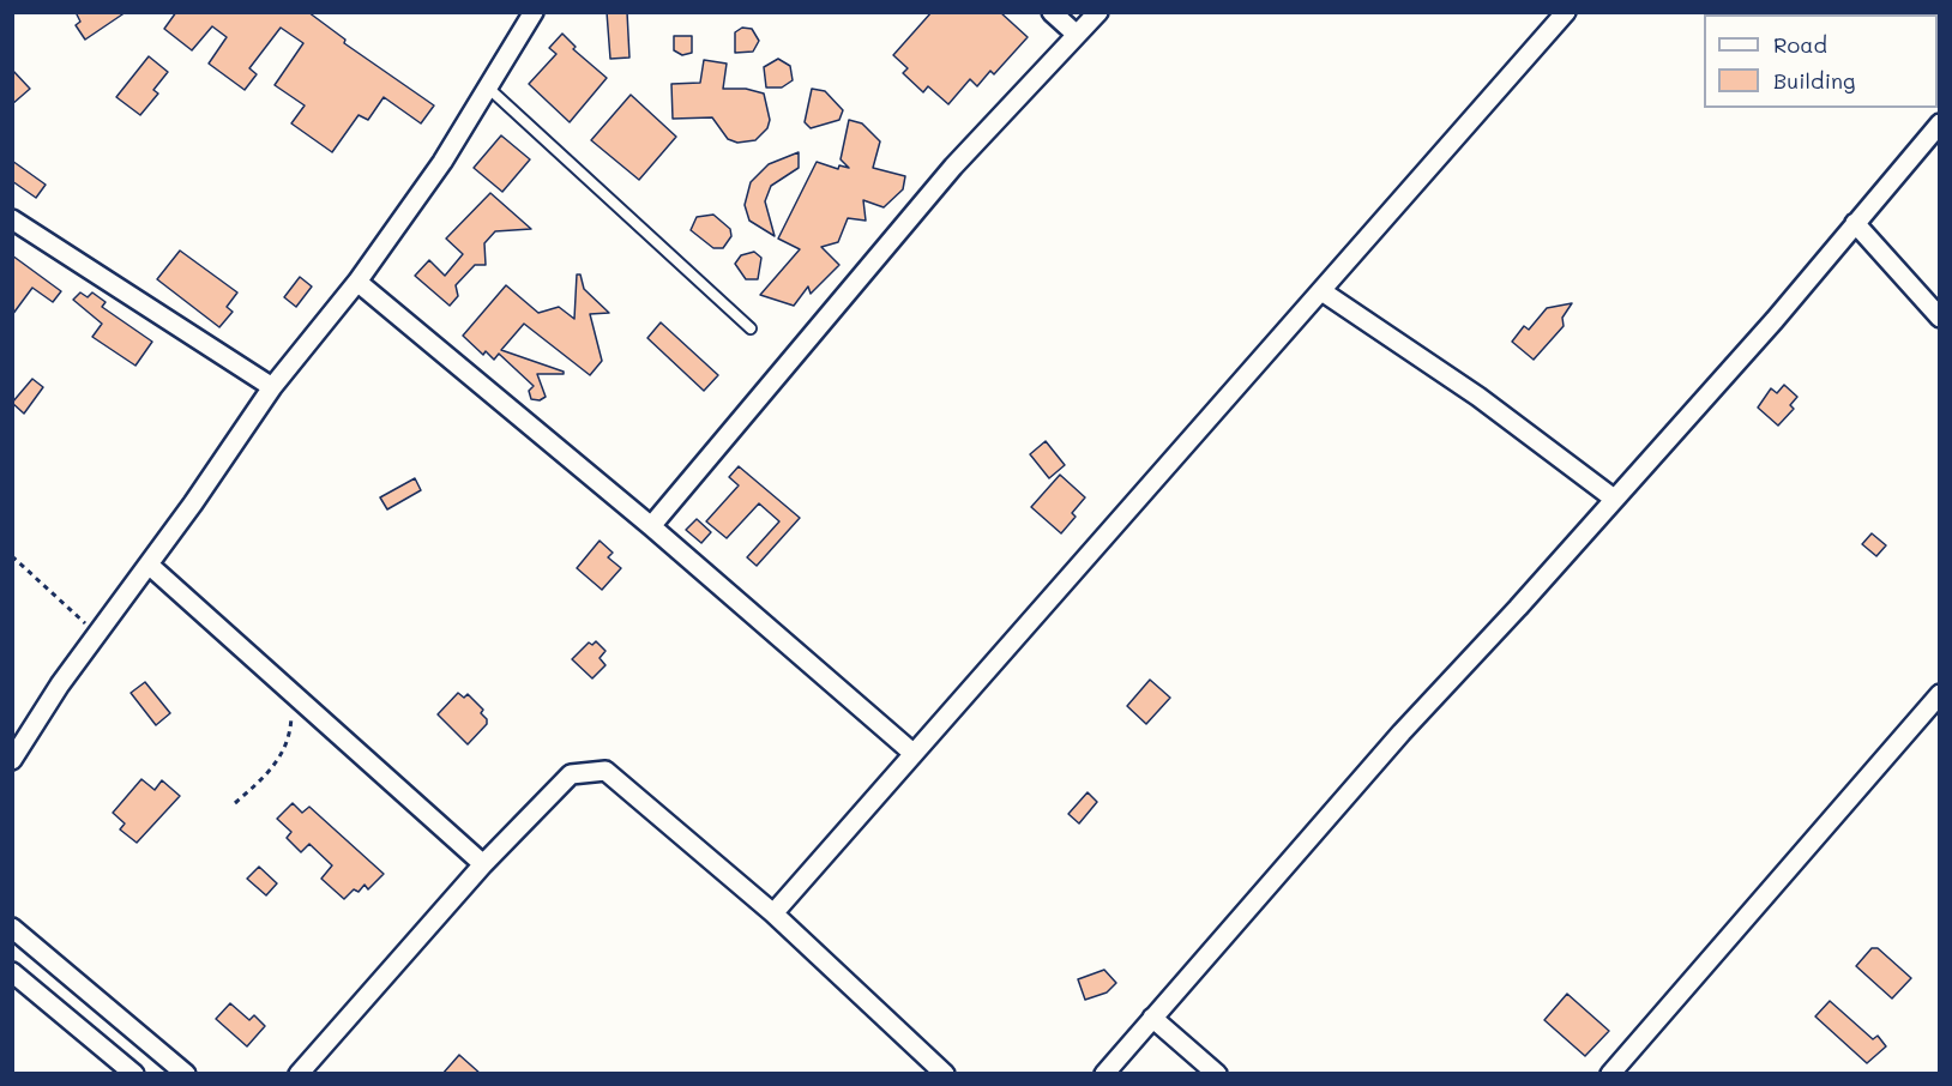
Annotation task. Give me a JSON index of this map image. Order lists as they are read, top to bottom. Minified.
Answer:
{"legend":["Road","Building"]}
